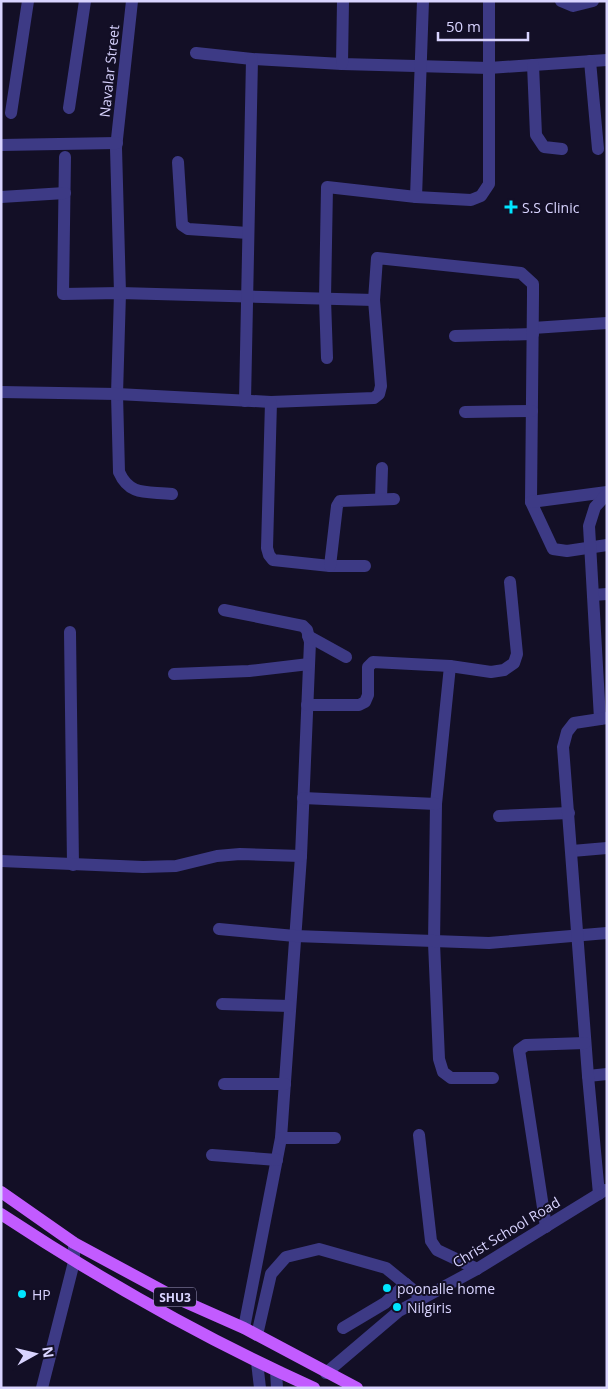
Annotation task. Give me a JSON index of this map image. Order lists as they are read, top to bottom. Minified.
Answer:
{"streets":{"main road":["SHU3"],"street":["Navalar Street","Christ School Road"]},"crossings":[["Christ School Road","SHU3"]],"places":{"health":["S.S Clinic"],"other":["poonalle home","HP","Nilgiris"]},"scale_bar":"50 m","north":"right"}
